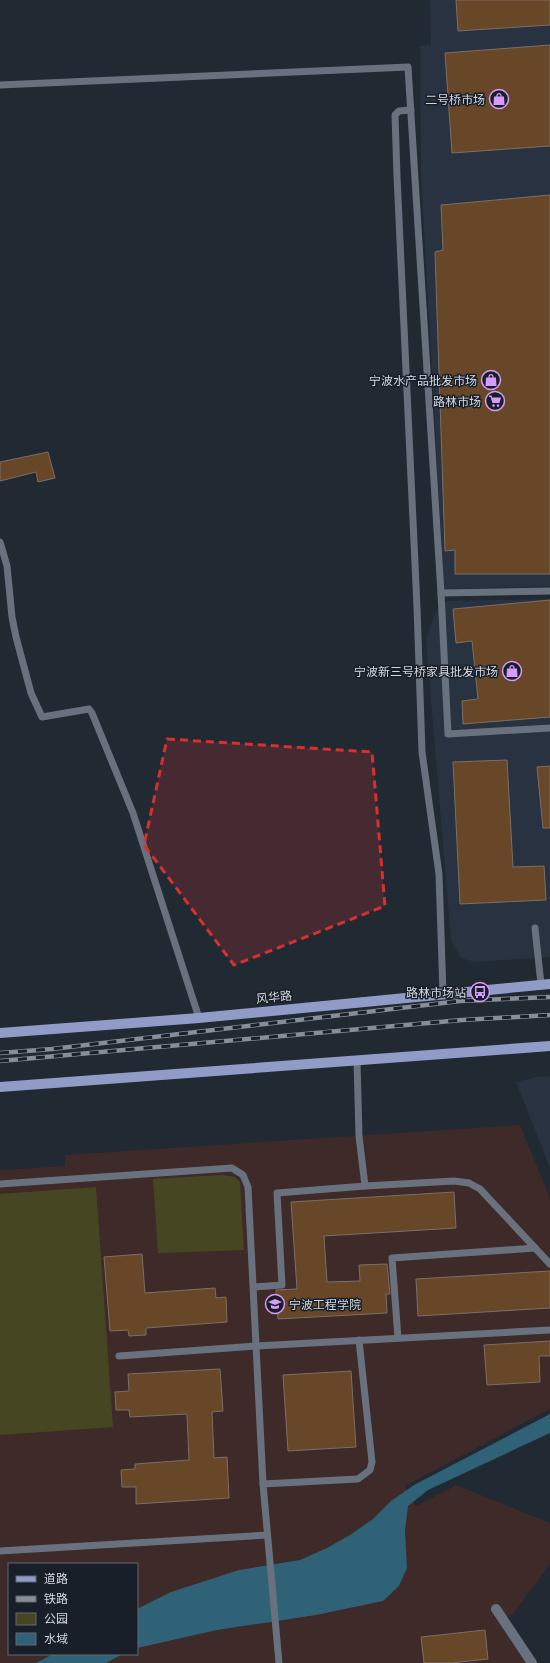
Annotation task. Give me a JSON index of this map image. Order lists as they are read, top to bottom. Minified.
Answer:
{"streets":{"main road":["风华路"]},"places":{"shop":["二号桥市场","宁波水产品批发市场","宁波新三号桥家具批发市场"],"supermarket":["路林市场"],"bus stop":["路林市场站"],"school or university":["宁波工程学院"]},"legend":["道路","铁路","公园","水域"]}
